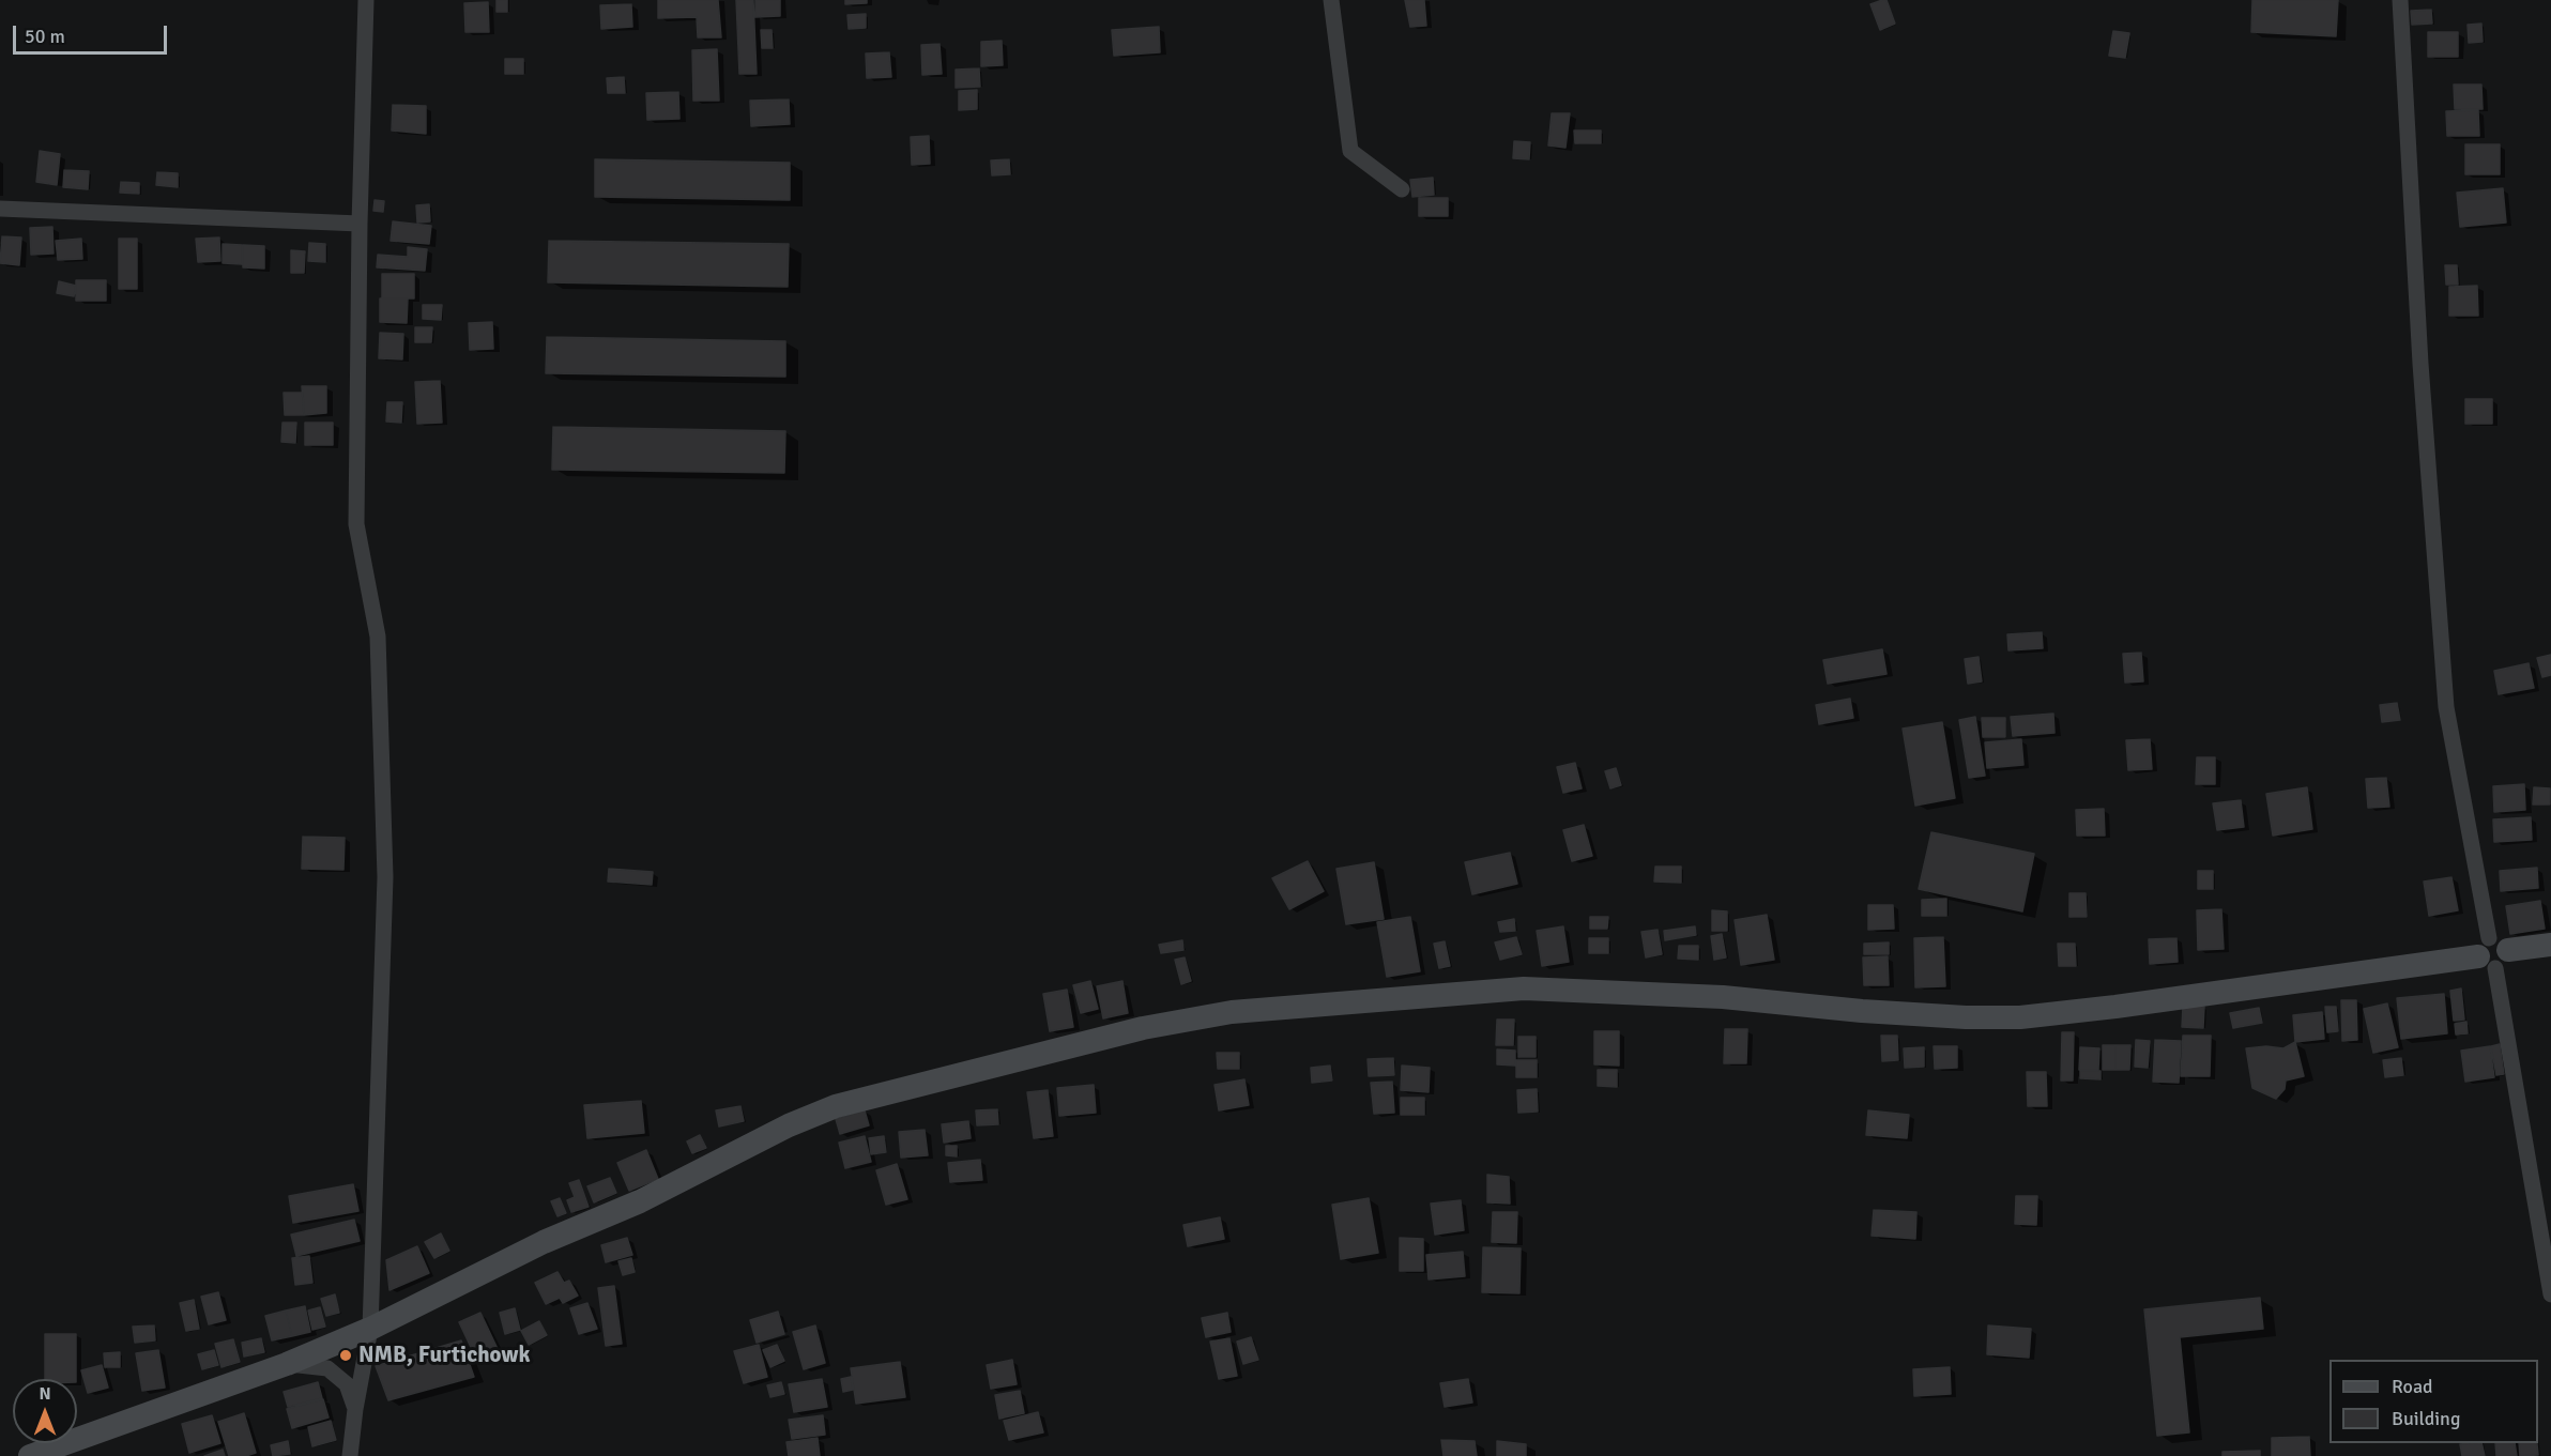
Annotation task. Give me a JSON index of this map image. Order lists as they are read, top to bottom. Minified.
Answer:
{"places":["NMB, Furtichowk"],"legend":["Road","Building"],"scale_bar":"50 m","north":"top"}
